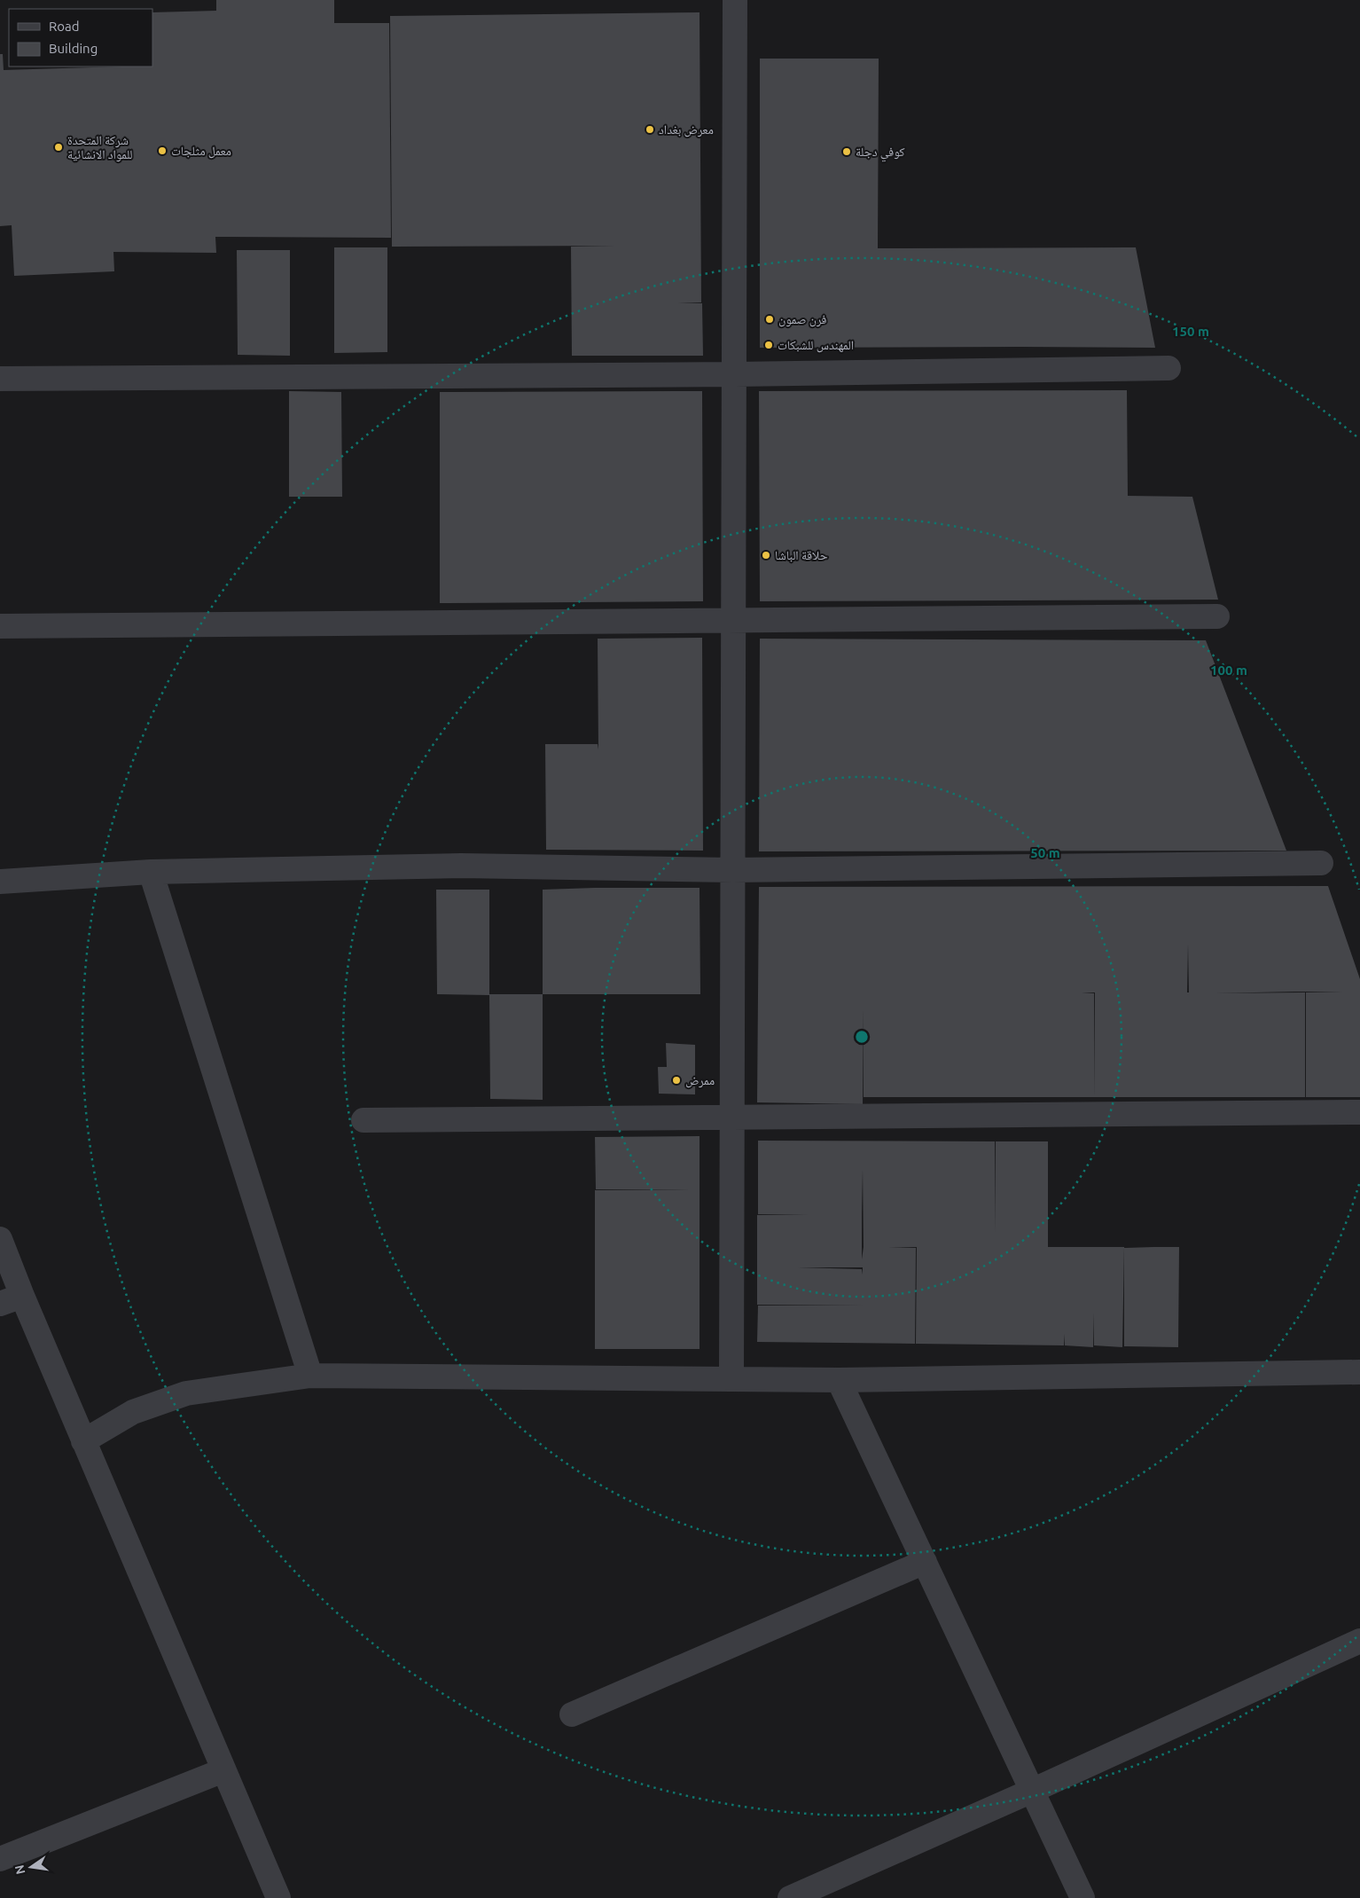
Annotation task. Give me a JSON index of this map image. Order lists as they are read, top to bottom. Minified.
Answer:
{"places":["معرض بغداد","شركة المتحدة للمواد الانشائية","معمل مثلجات","كوفي دجلة","فرن صمون","المهندس للشبكات","حلاقة الباشا","ممرض"],"legend":["Road","Building"],"north":"left","rings":["150 m","100 m","50 m"]}
